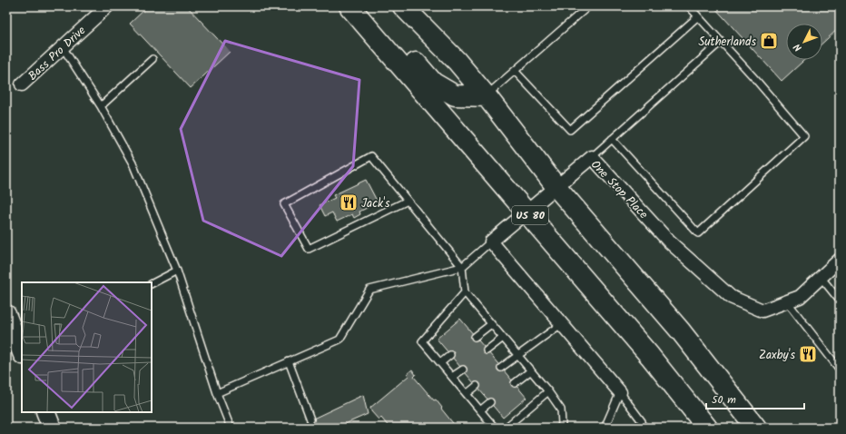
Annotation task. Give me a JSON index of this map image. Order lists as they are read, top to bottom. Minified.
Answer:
{"streets":{"main road":["US 80"],"street":["Bass Pro Drive","One Stop Place"]},"crossings":[["One Stop Place","US 80"]],"places":{"shop":["Sutherlands"],"restaurant":["Jack's","Zaxby's"]},"scale_bar":"50 m","north":"bottom left"}
